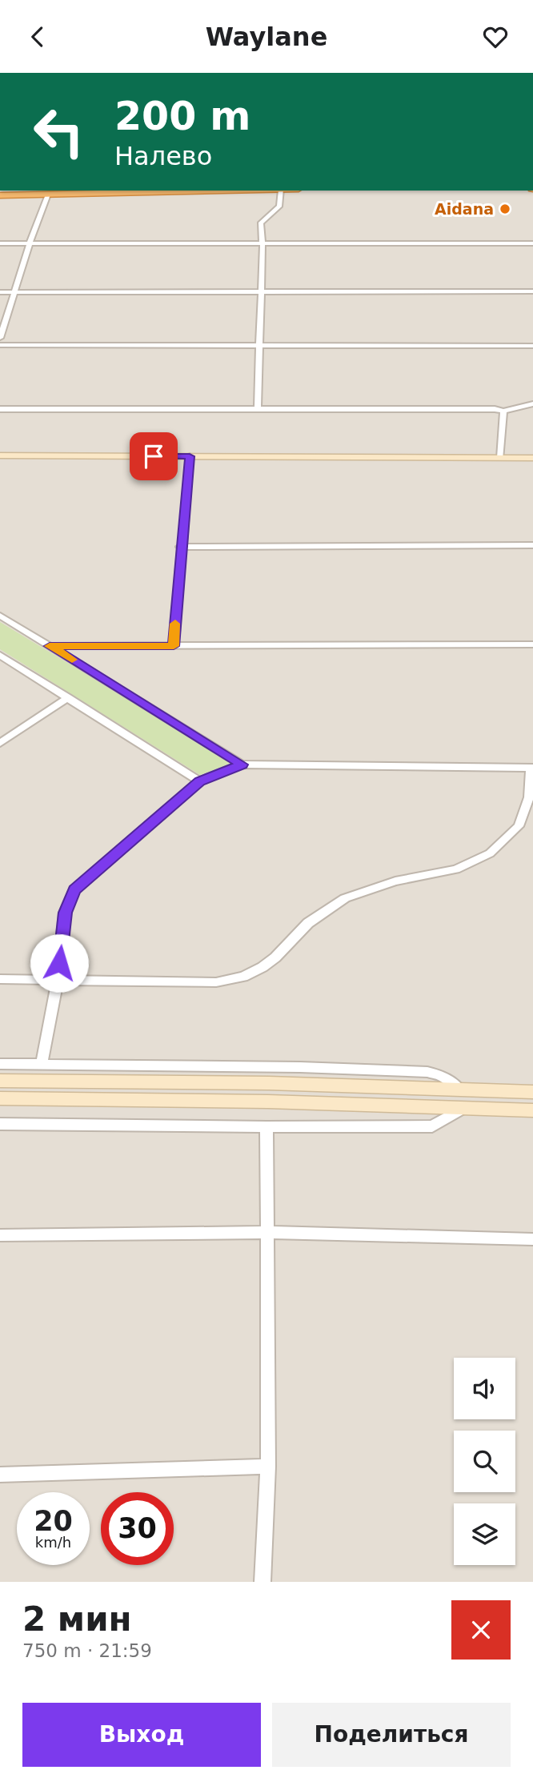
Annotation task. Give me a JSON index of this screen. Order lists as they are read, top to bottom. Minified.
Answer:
{"places":["Aidana"],"page":{"header":"Waylane","turn":["200 m","Налево"],"speed":"20 km/h","limit":"30","heading":["2 мин","750 m · 21:59"],"buttons":["Выход","Поделиться"]}}
